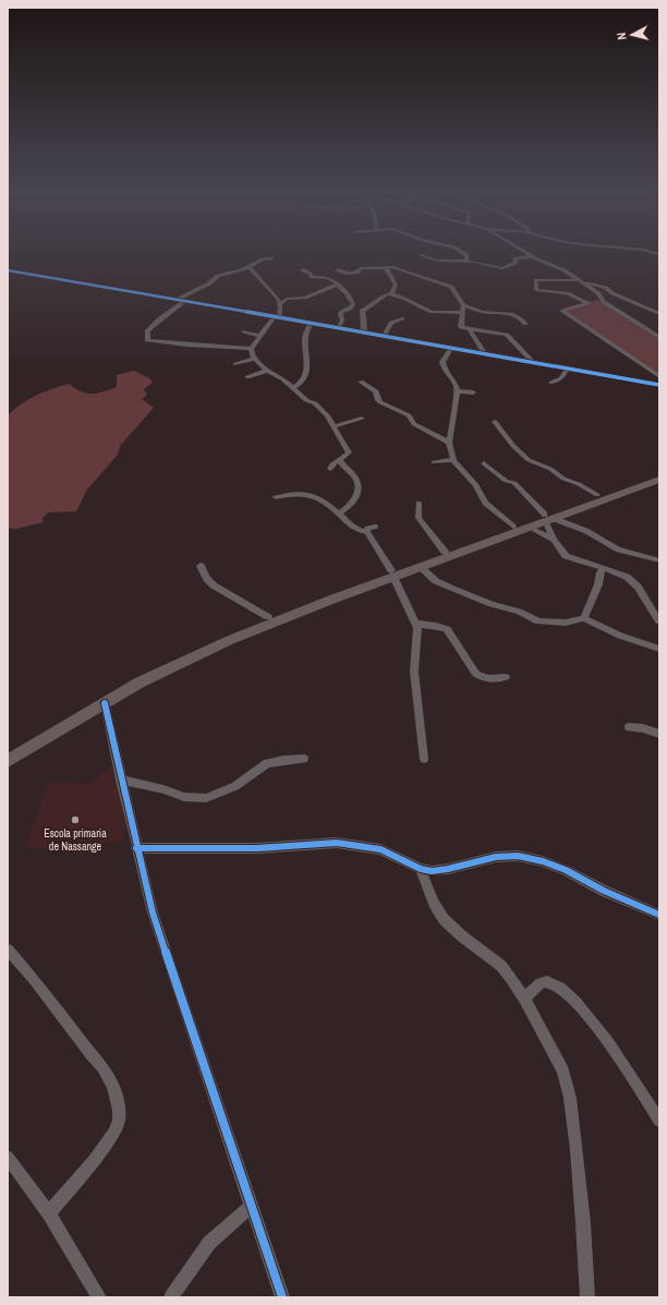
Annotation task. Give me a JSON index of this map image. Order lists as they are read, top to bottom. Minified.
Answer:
{"places":["Escola primaria de Nassange"],"north":"left"}
